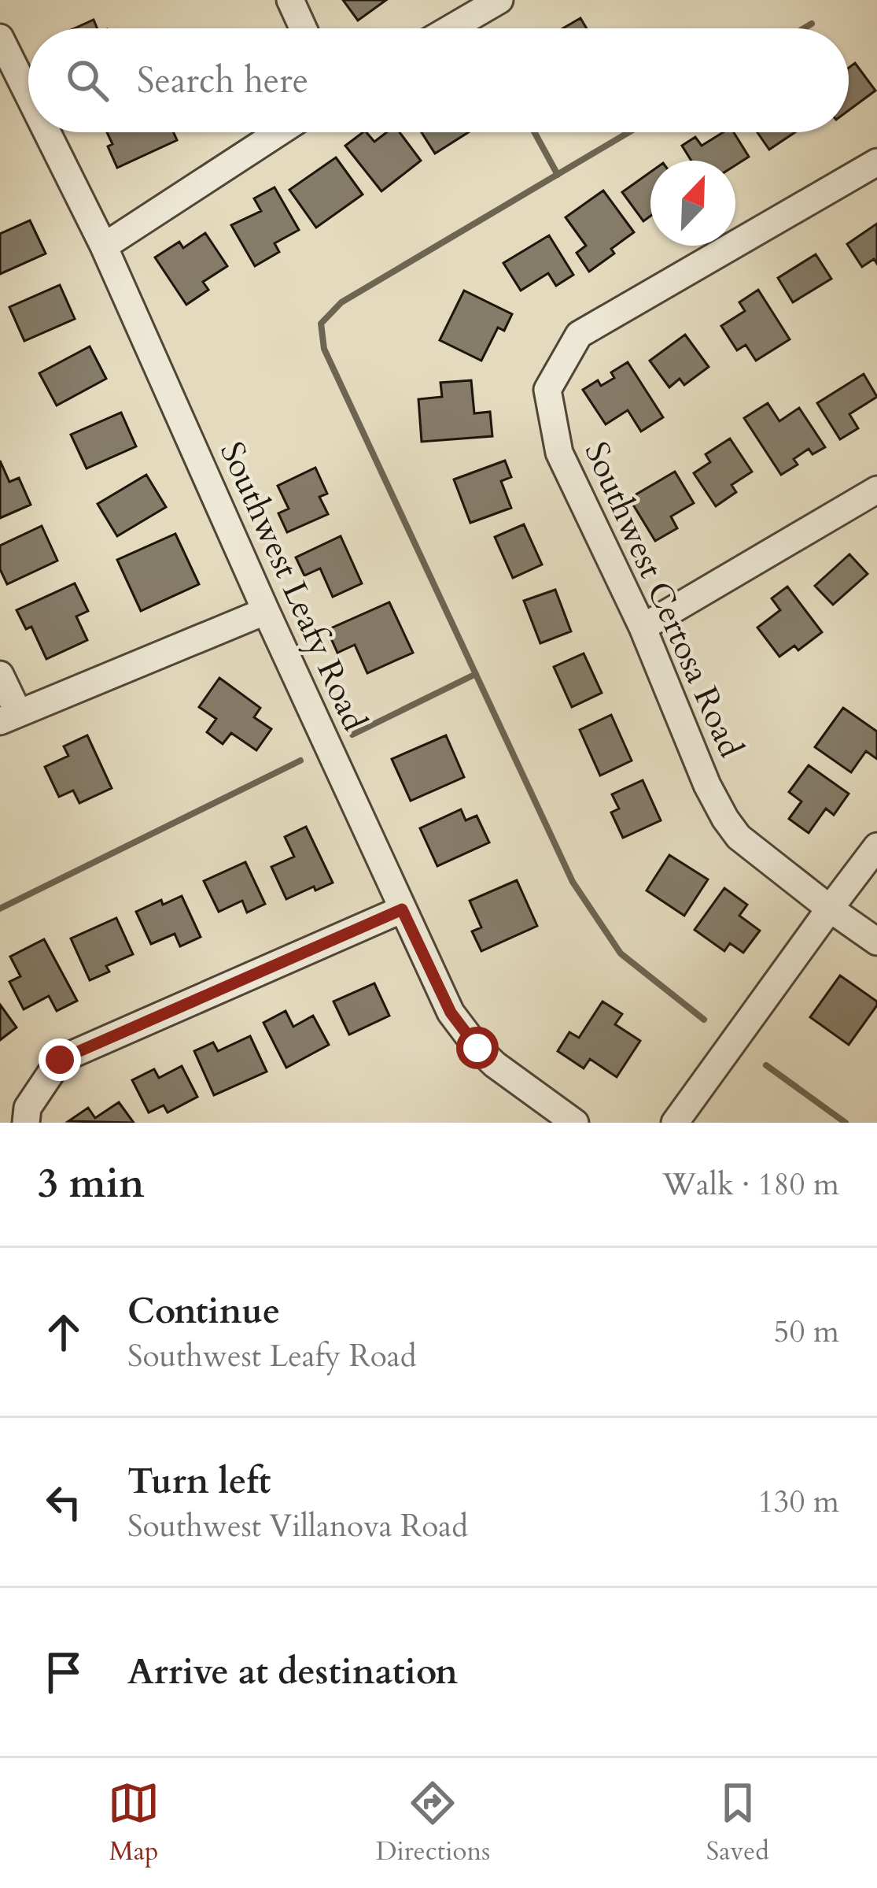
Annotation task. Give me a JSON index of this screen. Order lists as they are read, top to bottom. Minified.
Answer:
{"streets":{"street":["Southwest Leafy Road","Southwest Certosa Road"]},"north":"top right","page":{"search":"Search here","heading":["3 min","Walk · 180 m"],"list":[["Continue","Southwest Leafy Road","50 m"],["Turn left","Southwest Villanova Road","130 m"],"Arrive at destination"],"nav":["Map","Directions","Saved"]}}
